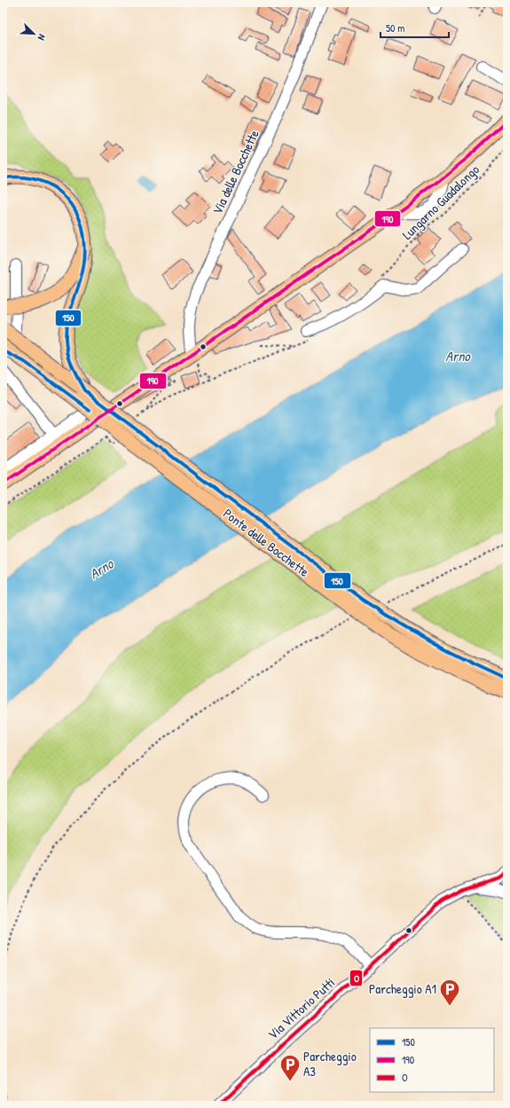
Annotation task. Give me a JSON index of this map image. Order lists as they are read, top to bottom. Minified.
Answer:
{"streets":{"main road":["Ponte delle Bocchette"],"street":["Via delle Bocchette","Via Vittorio Putti"],"path":["Lungarno Guadalongo"]},"water":["Arno"],"places":{"parking":["Parcheggio A1","Parcheggio A3"]},"lines":["transit line 190","transit line 150","transit line O"],"legend":["150","190","O"],"scale_bar":"50 m","north":"bottom right"}
